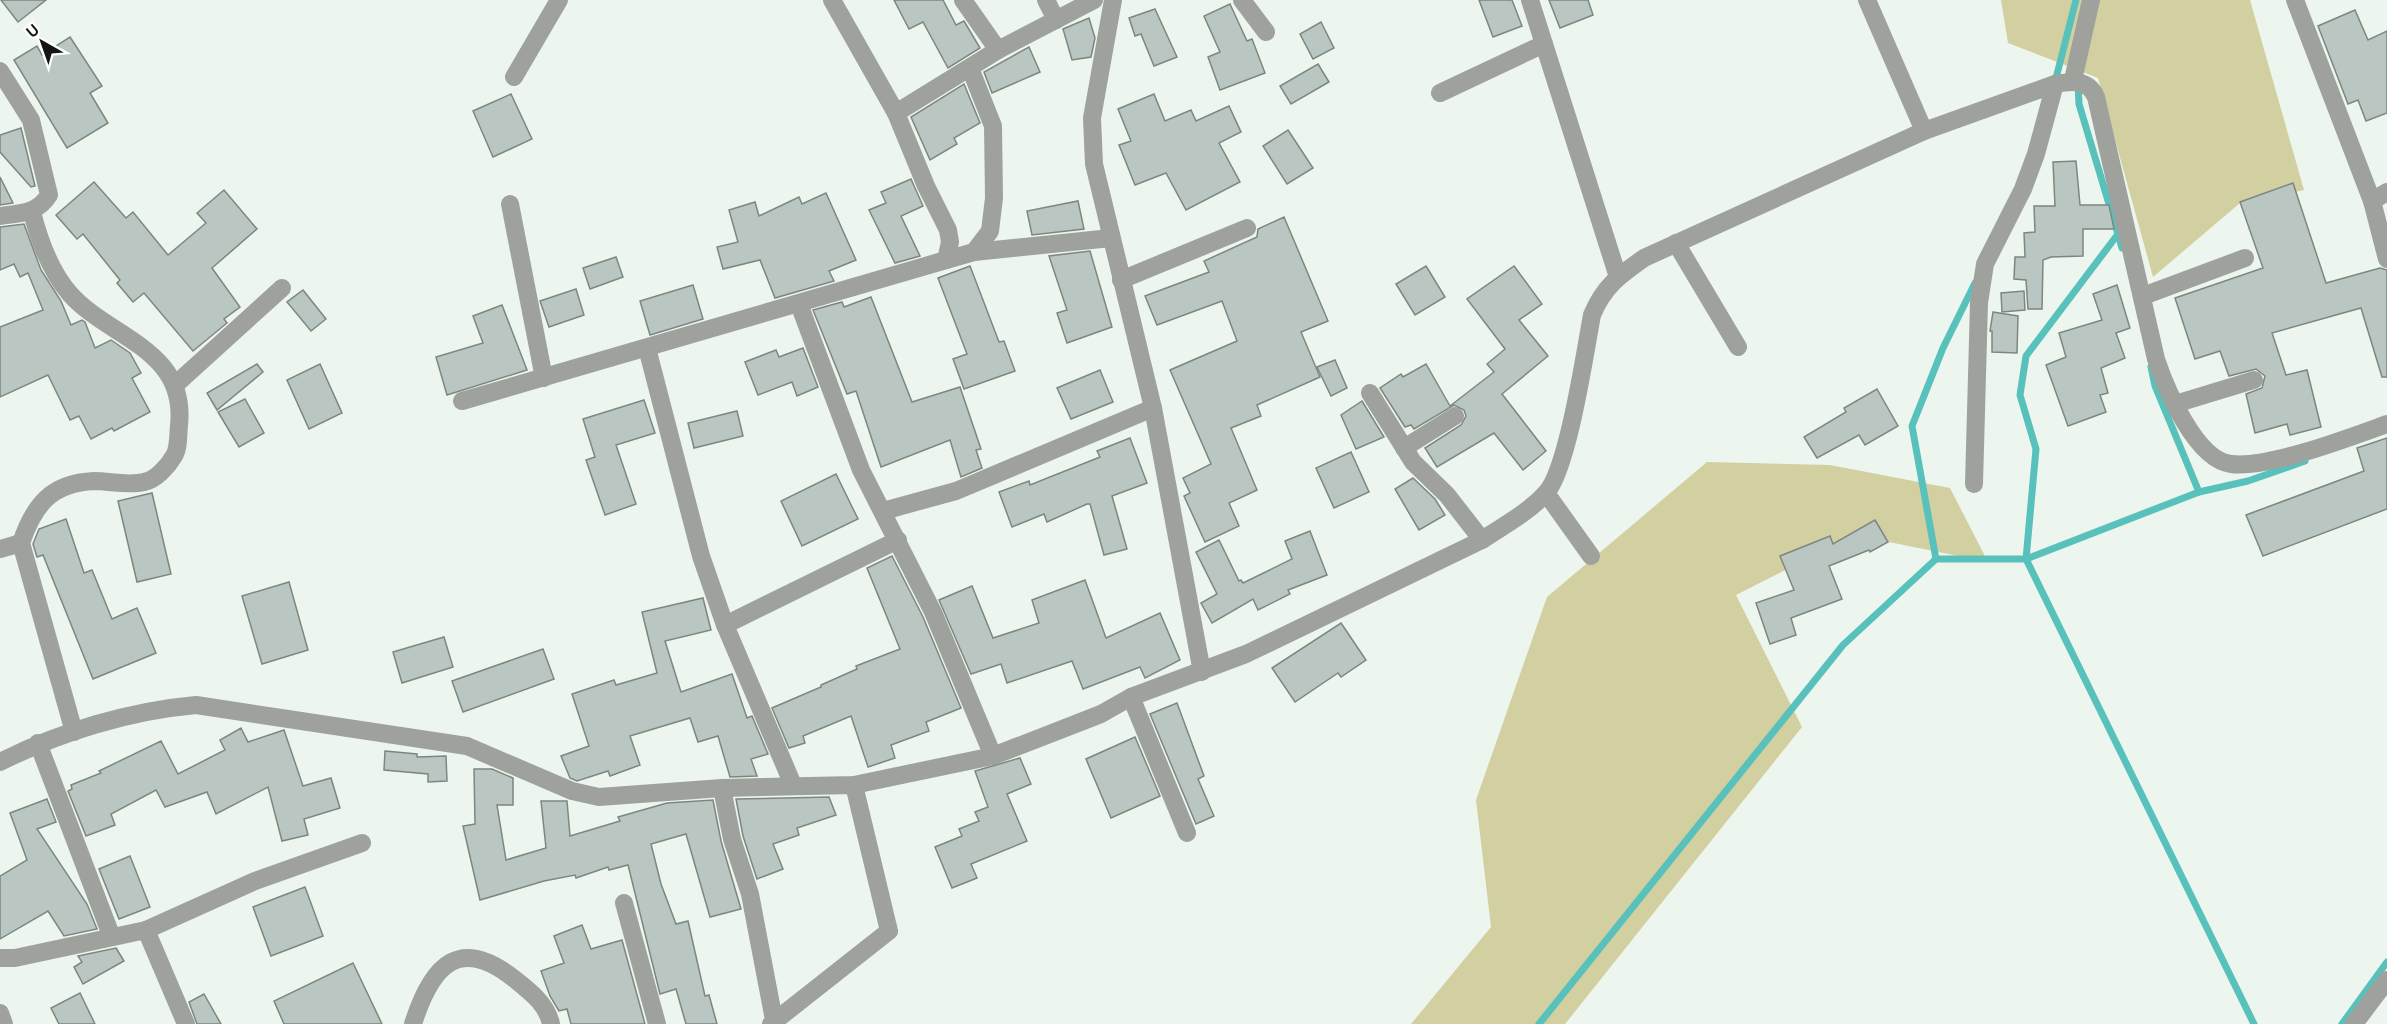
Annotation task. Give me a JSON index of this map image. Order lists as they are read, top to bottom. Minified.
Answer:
{"north":"top left"}
